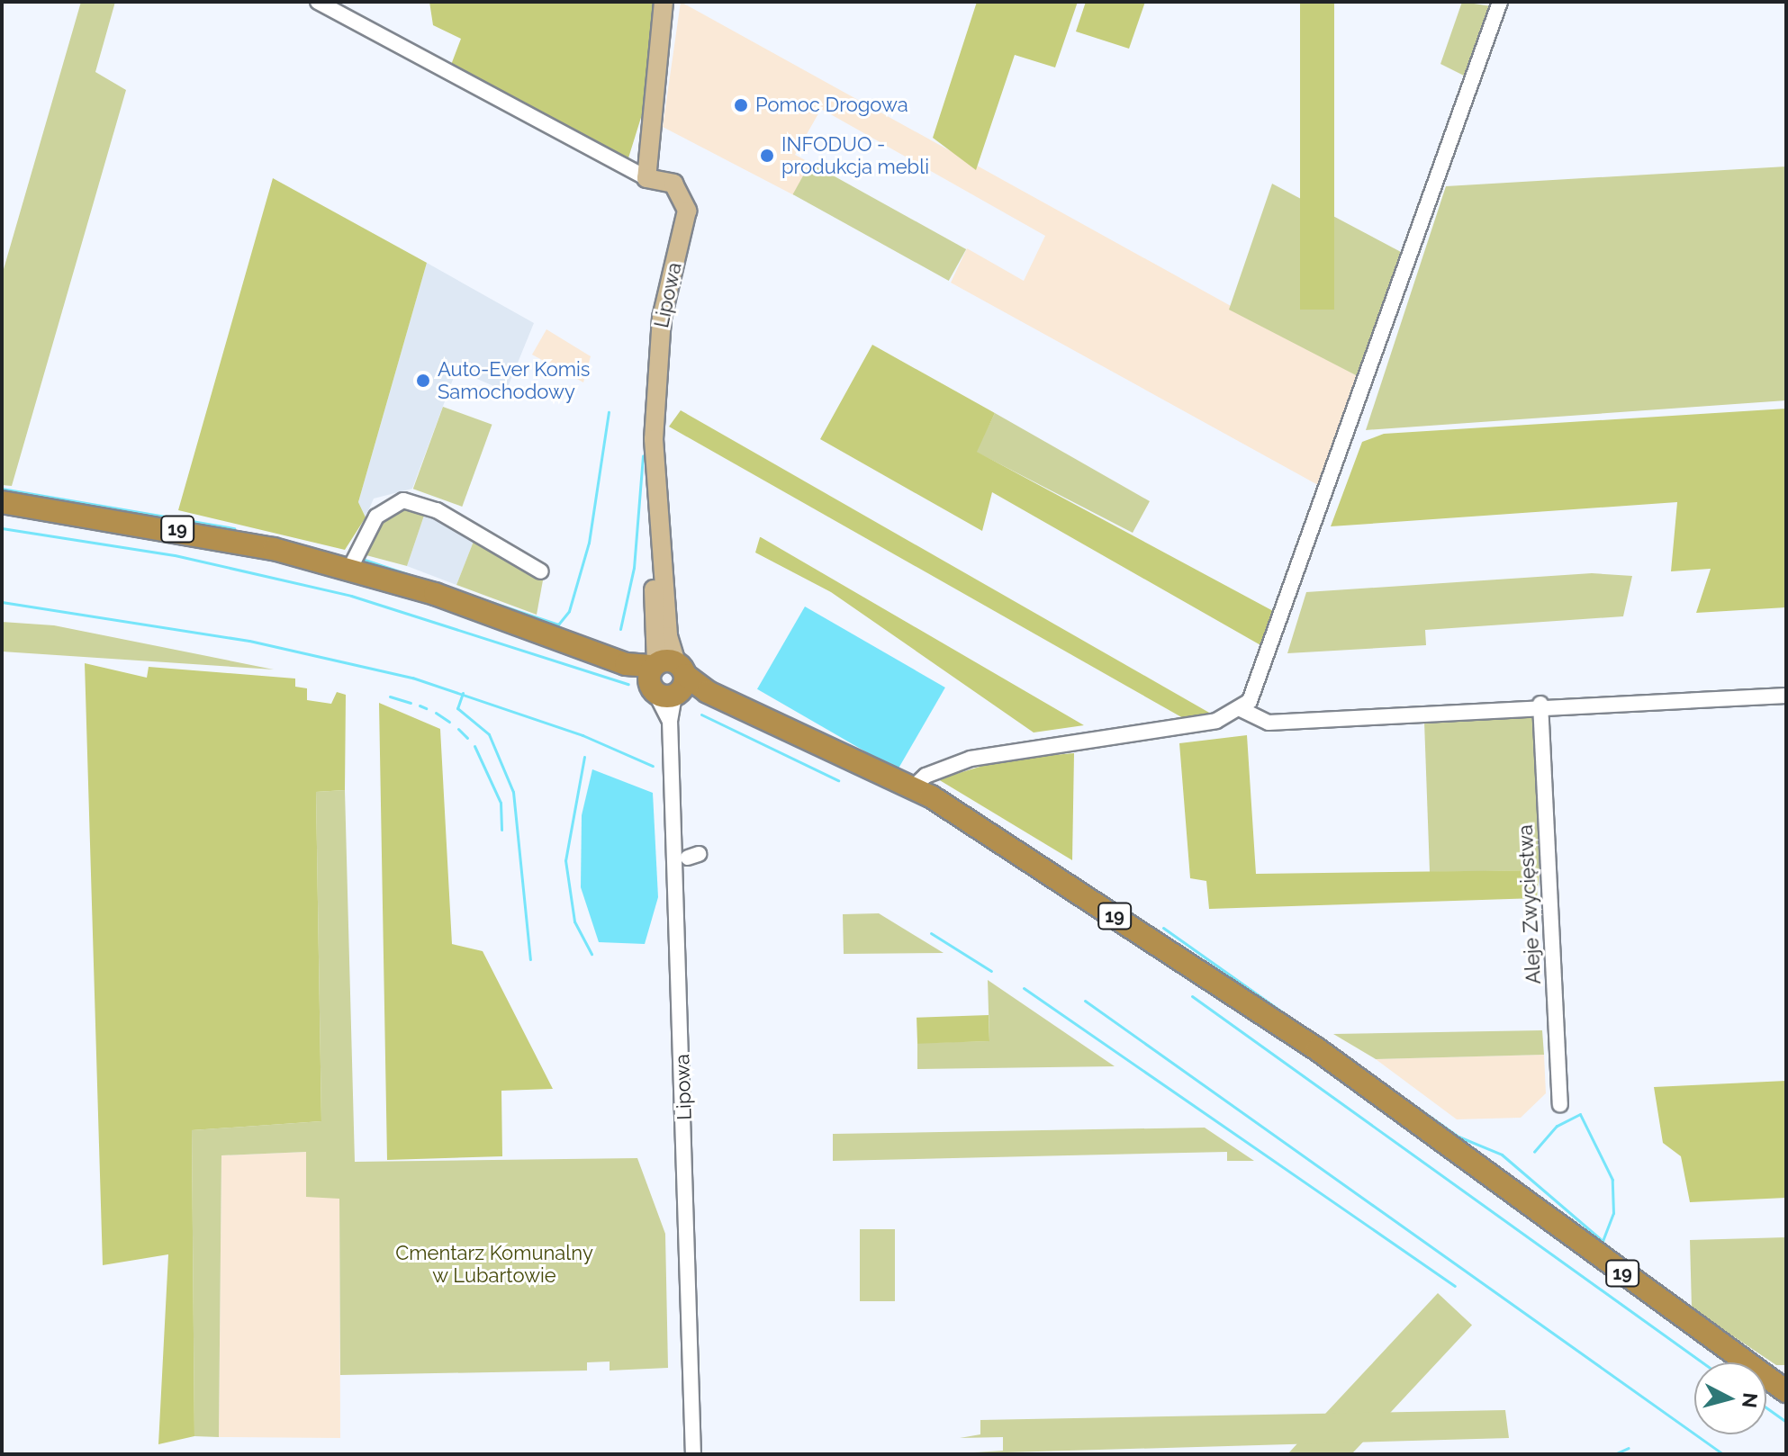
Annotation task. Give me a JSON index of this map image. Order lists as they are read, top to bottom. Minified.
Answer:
{"streets":{"highway":["19"],"main road":["Lipowa"],"street":["Aleje Zwycięstwa"]},"crossings":[["Lipowa","19"]],"parks":["Cmentarz Komunalny w Lubartowie"],"places":["Pomoc Drogowa","INFODUO - produkcja mebli","Auto-Ever Komis Samochodowy"],"north":"right"}
